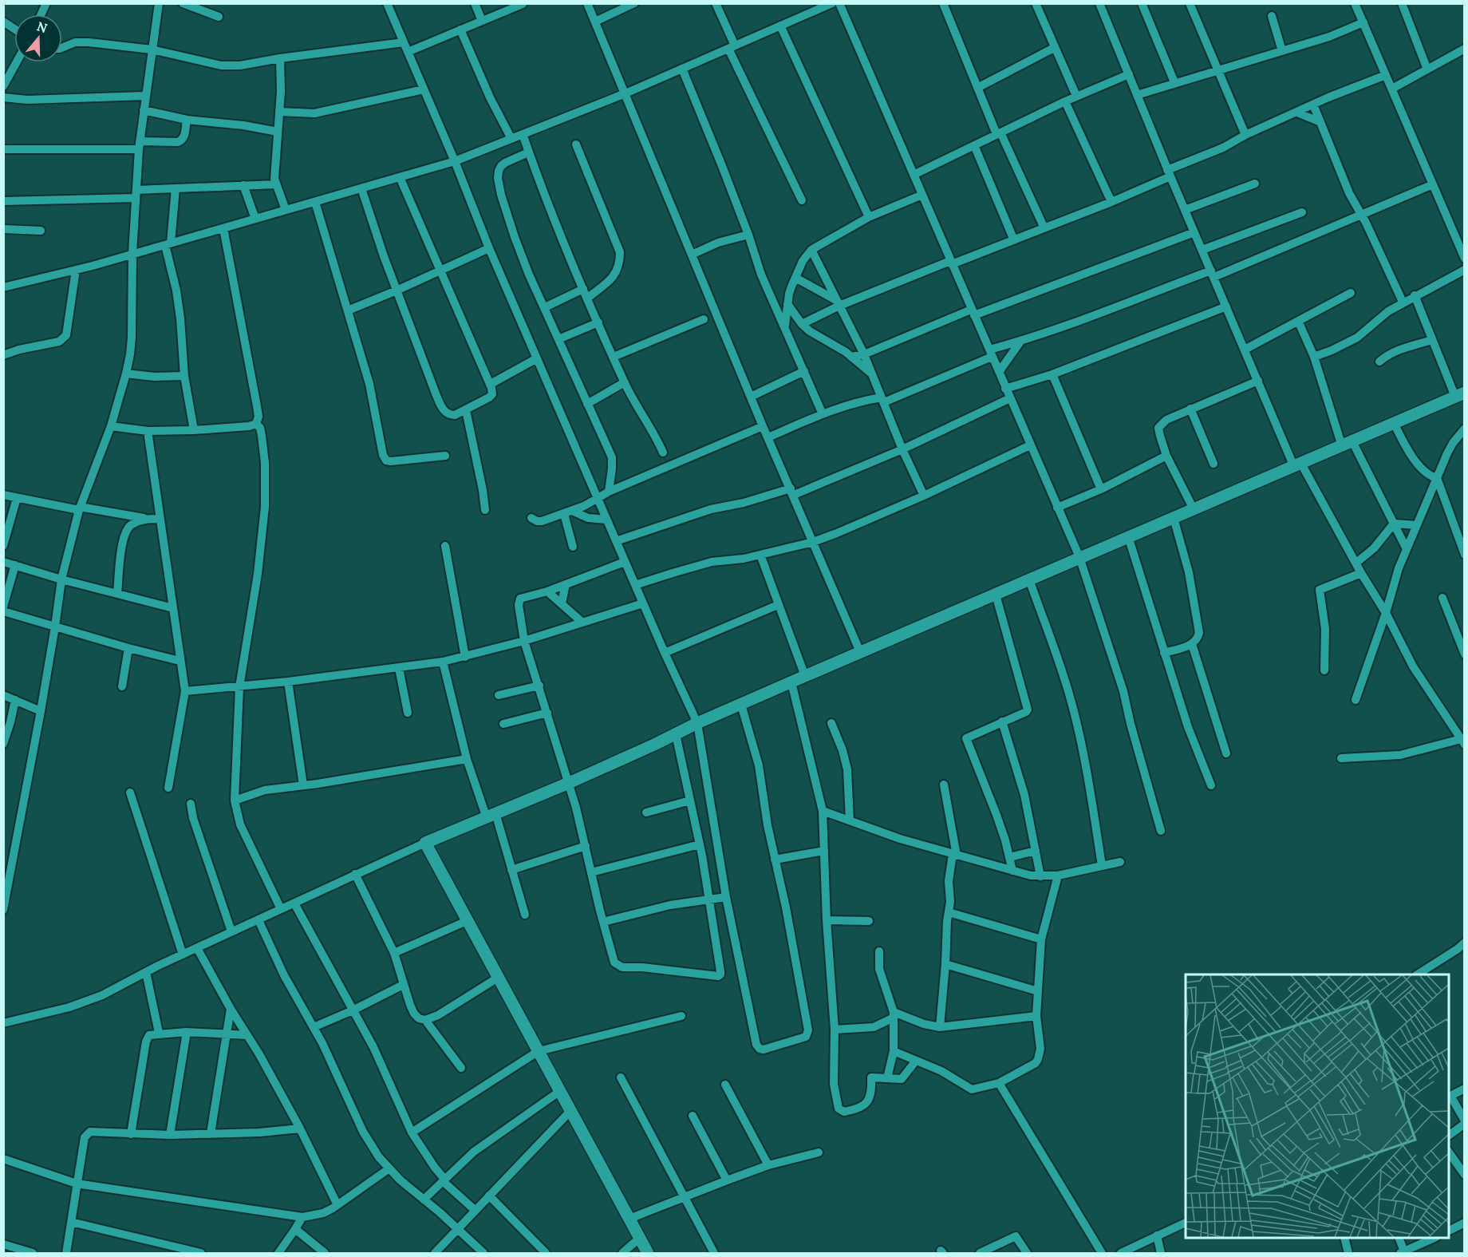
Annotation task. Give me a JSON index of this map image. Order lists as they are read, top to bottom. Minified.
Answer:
{"north":"top"}
